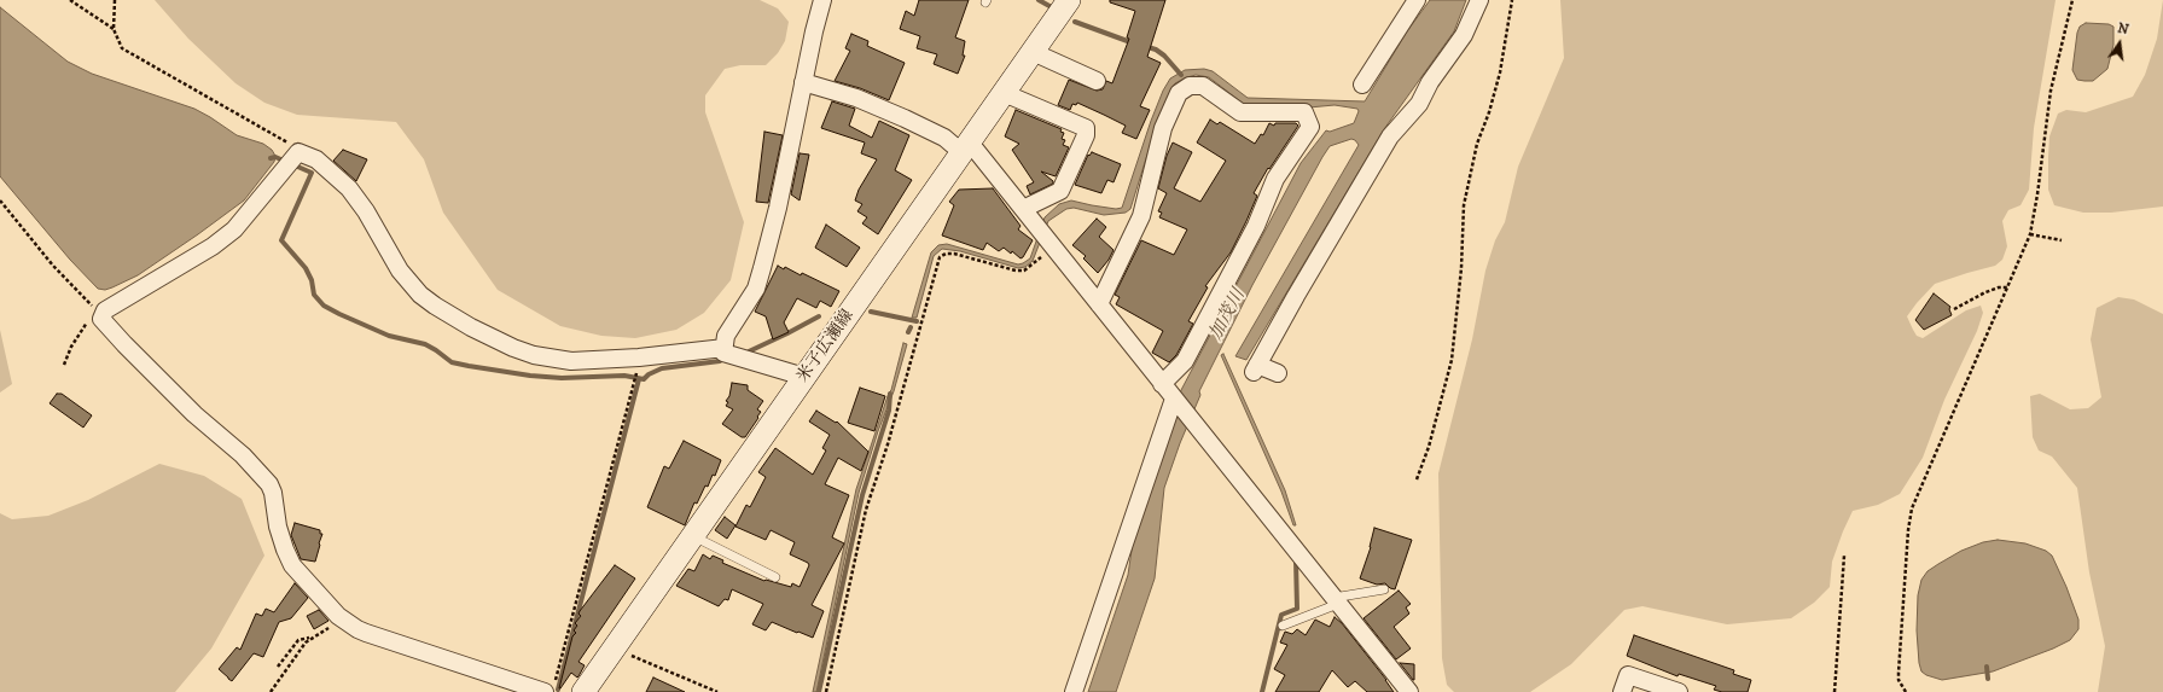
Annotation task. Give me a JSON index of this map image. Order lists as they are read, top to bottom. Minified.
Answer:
{"streets":{"main road":["米子広瀬線"]},"water":["加茂川"],"north":"top"}
